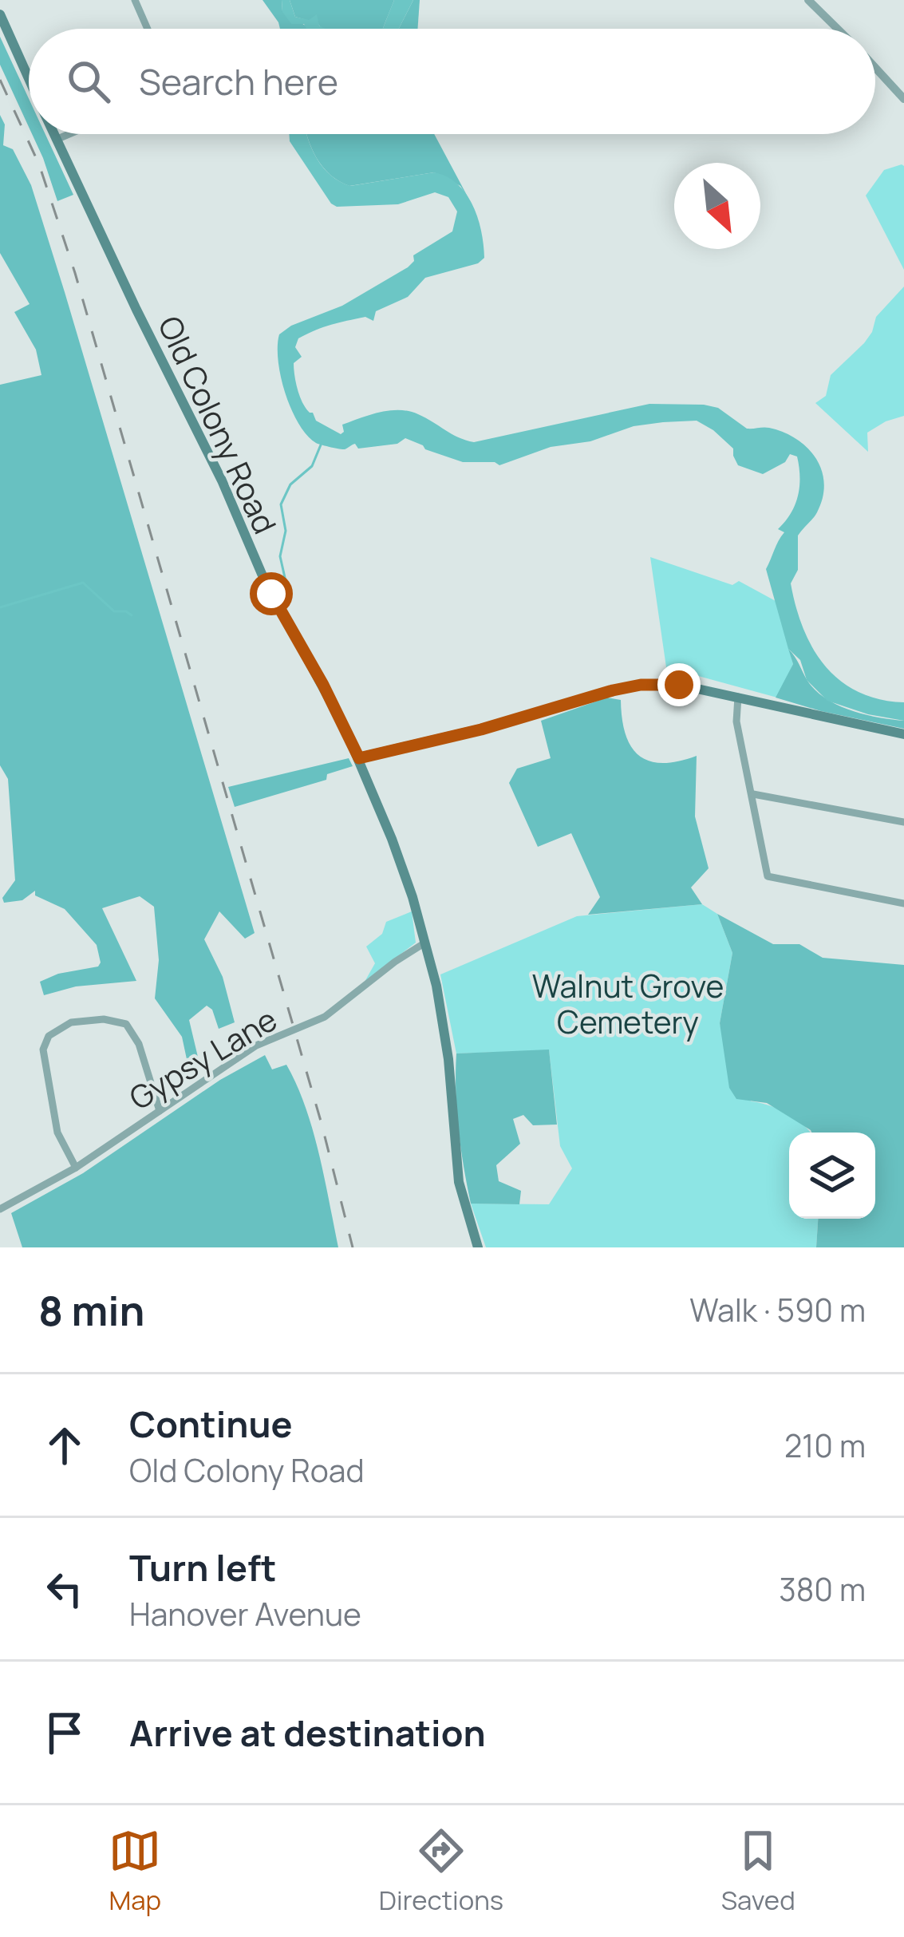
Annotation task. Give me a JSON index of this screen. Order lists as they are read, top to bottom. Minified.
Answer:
{"streets":{"main road":["Old Colony Road"],"street":["Gypsy Lane"]},"crossings":[["Old Colony Road","Gypsy Lane"]],"parks":["Walnut Grove Cemetery"],"north":"bottom right","page":{"search":"Search here","heading":["8 min","Walk · 590 m"],"list":[["Continue","Old Colony Road","210 m"],["Turn left","Hanover Avenue","380 m"],"Arrive at destination"],"nav":["Map","Directions","Saved"]}}
